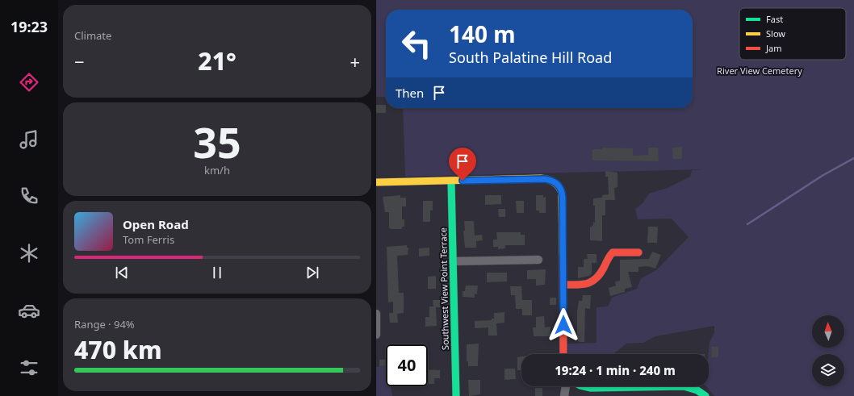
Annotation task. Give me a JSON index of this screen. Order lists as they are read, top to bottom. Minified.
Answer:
{"streets":{"street":["Southwest View Point Terrace"]},"parks":["River View Cemetery"],"legend":["Fast","Slow","Jam"],"north":"top","page":{"tabs":"19:23","tile":["Climate",["35","km/h"],["Range · 94%","470 km"]],"turn":["140 m","South Palatine Hill Road"],"heat":["−","21°","+"],"then":"Then","song":["Open Road","Tom Ferris"],"limit":"40","trip":"19:24 · 1 min · 240 m"}}
